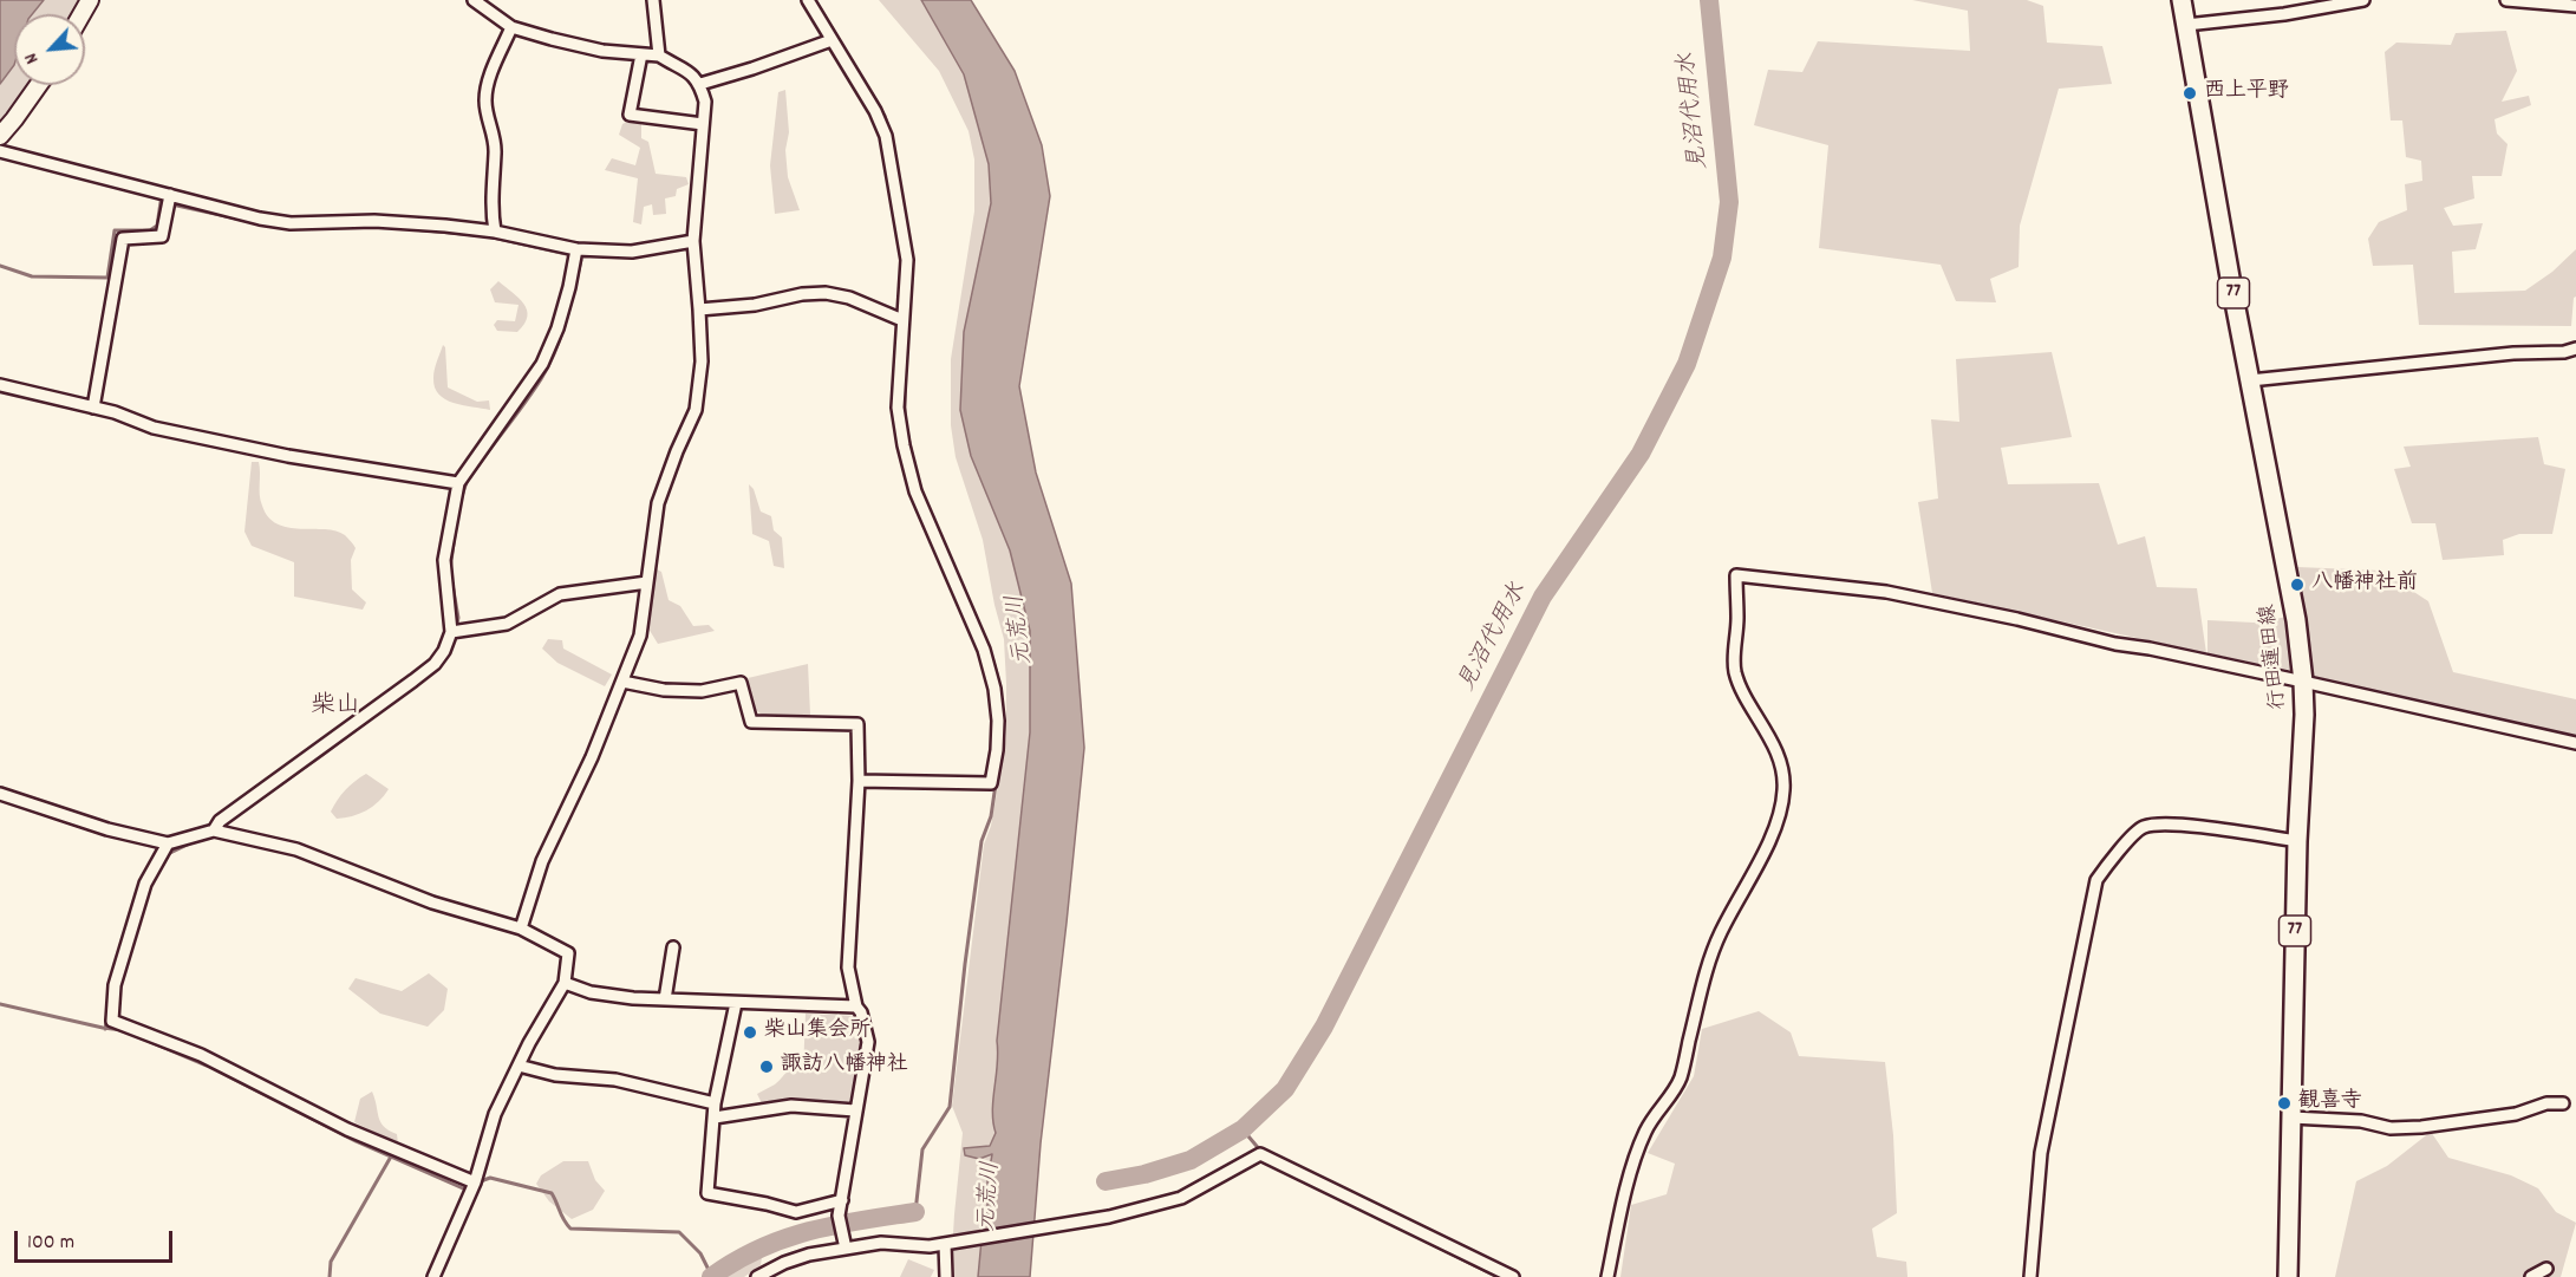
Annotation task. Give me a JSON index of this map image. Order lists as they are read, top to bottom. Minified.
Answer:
{"streets":{"main road":["77","行田蓮田線"]},"districts":["柴山"],"water":["見沼代用水","元荒川"],"places":["西上平野","八幡神社前","柴山集会所","諏訪八幡神社","観喜寺"],"scale_bar":"100 m","north":"bottom left"}
